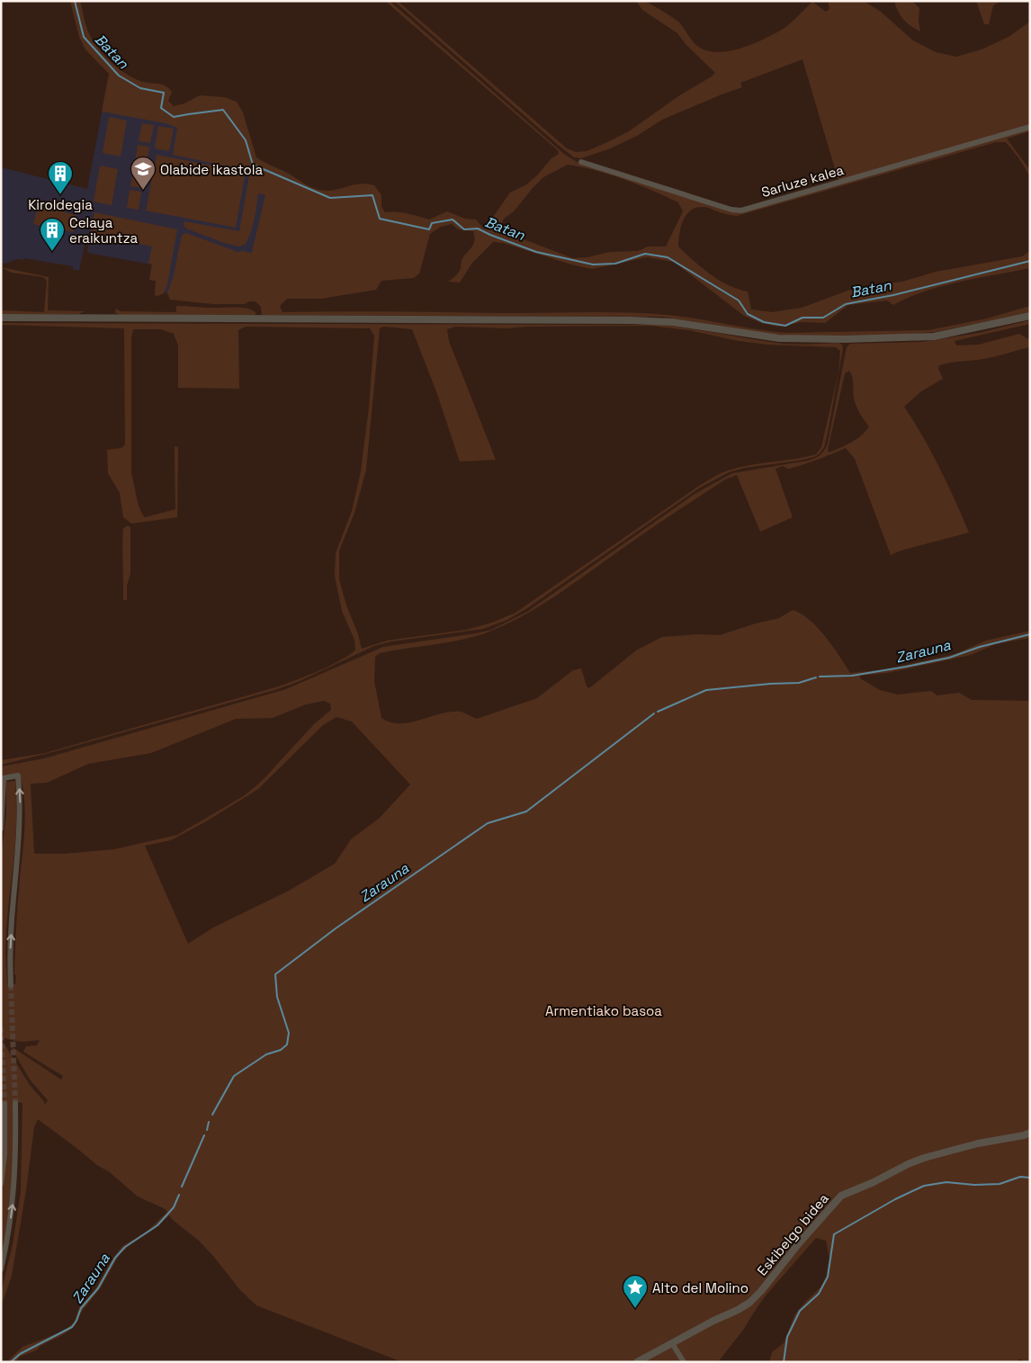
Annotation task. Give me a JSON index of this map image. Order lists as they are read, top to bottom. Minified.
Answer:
{"streets":{"street":["Sarluze kalea","Eskibelgo bidea"]},"water":["Batan","Zarauna"],"parks":["Armentiako basoa"],"places":{"school or university":["Olabide ikastola"],"building":["Kiroldegia","Celaya eraikuntza"],"place":["Alto del Molino"]}}
